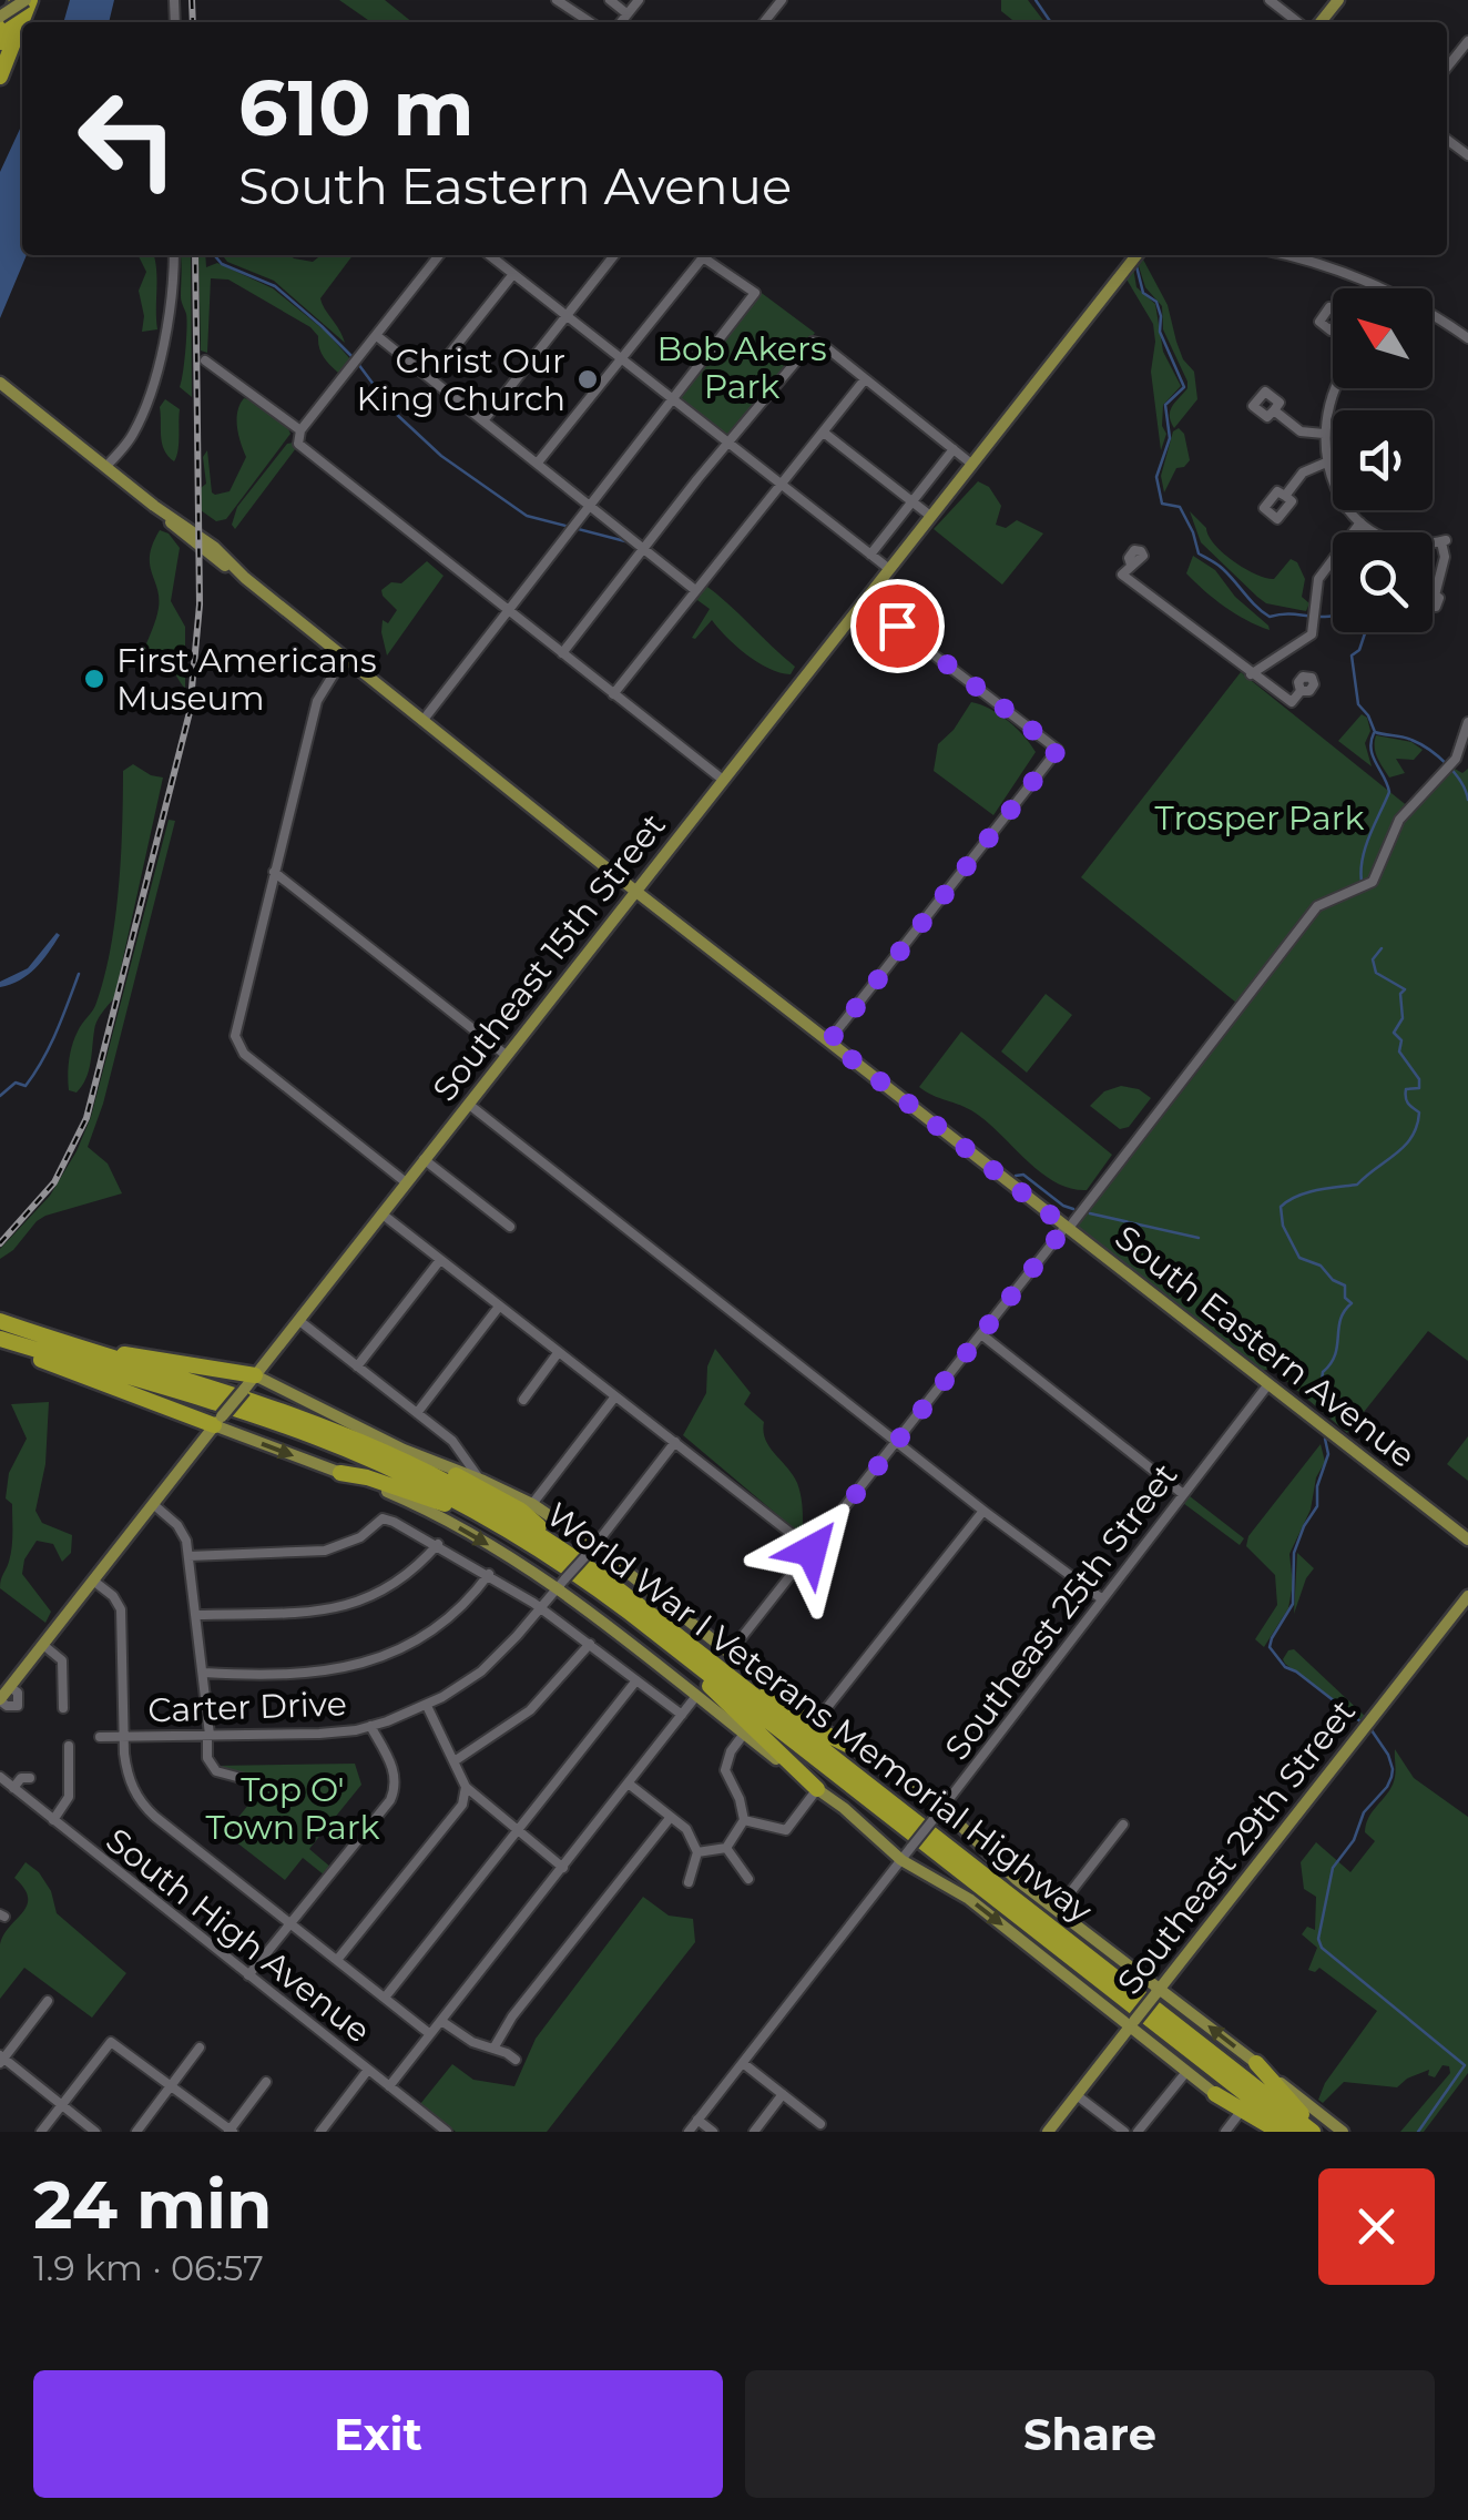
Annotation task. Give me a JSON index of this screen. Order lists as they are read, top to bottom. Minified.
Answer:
{"streets":{"highway":["World War I Veterans Memorial Highway"],"main road":["Southeast 15th Street","South Eastern Avenue","Southeast 29th Street"],"street":["Southeast 25th Street","Carter Drive","South High Avenue"]},"crossings":[["Southeast 15th Street","South Eastern Avenue"],["South Eastern Avenue","Southeast 25th Street"],["Carter Drive","World War I Veterans Memorial Highway"]],"parks":["Bob Akers Park","Trosper Park","Top O' Town Park"],"places":["Christ Our King Church","First Americans Museum"],"north":"top left","page":{"turn":["610 m","South Eastern Avenue"],"heading":["24 min","1.9 km · 06:57"],"buttons":["Exit","Share"]}}
